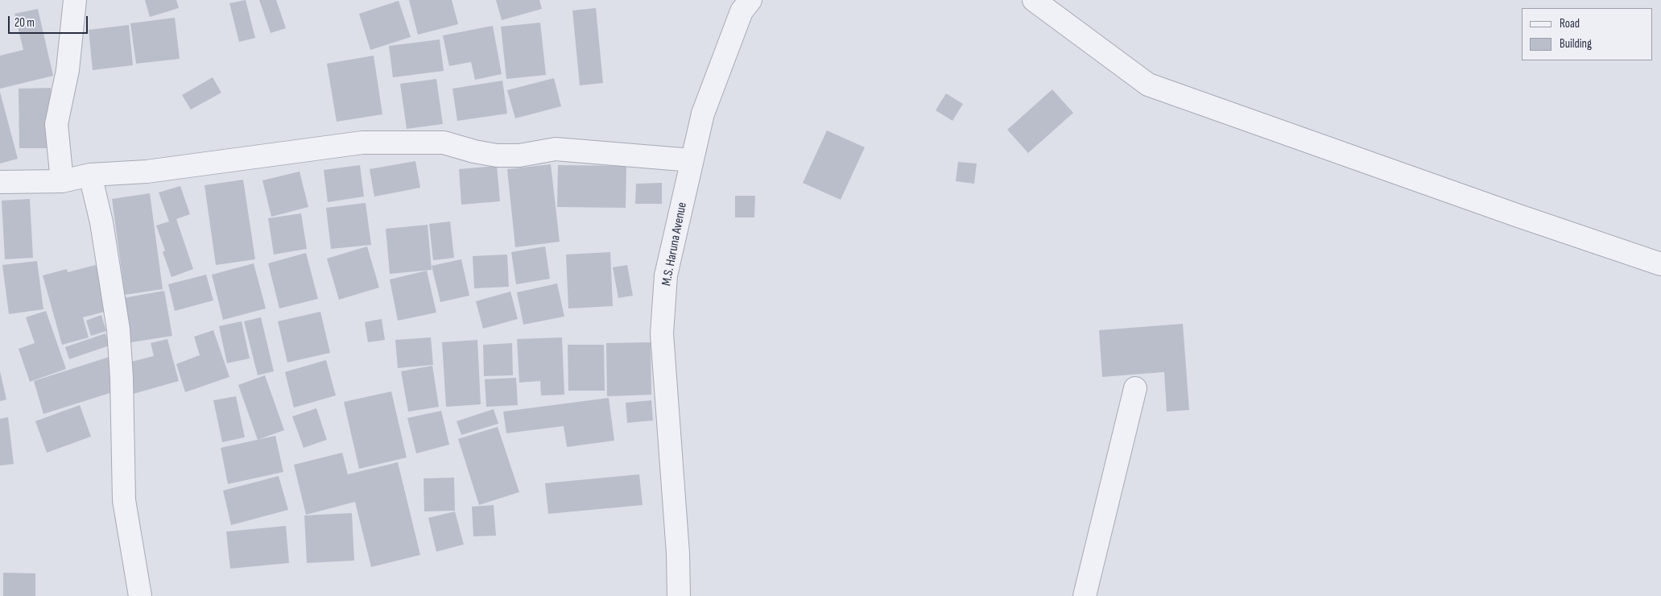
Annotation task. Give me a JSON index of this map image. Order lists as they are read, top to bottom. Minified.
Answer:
{"streets":{"street":["M.S. Haruna Avenue"]},"legend":["Road","Building"],"scale_bar":"20 m"}
